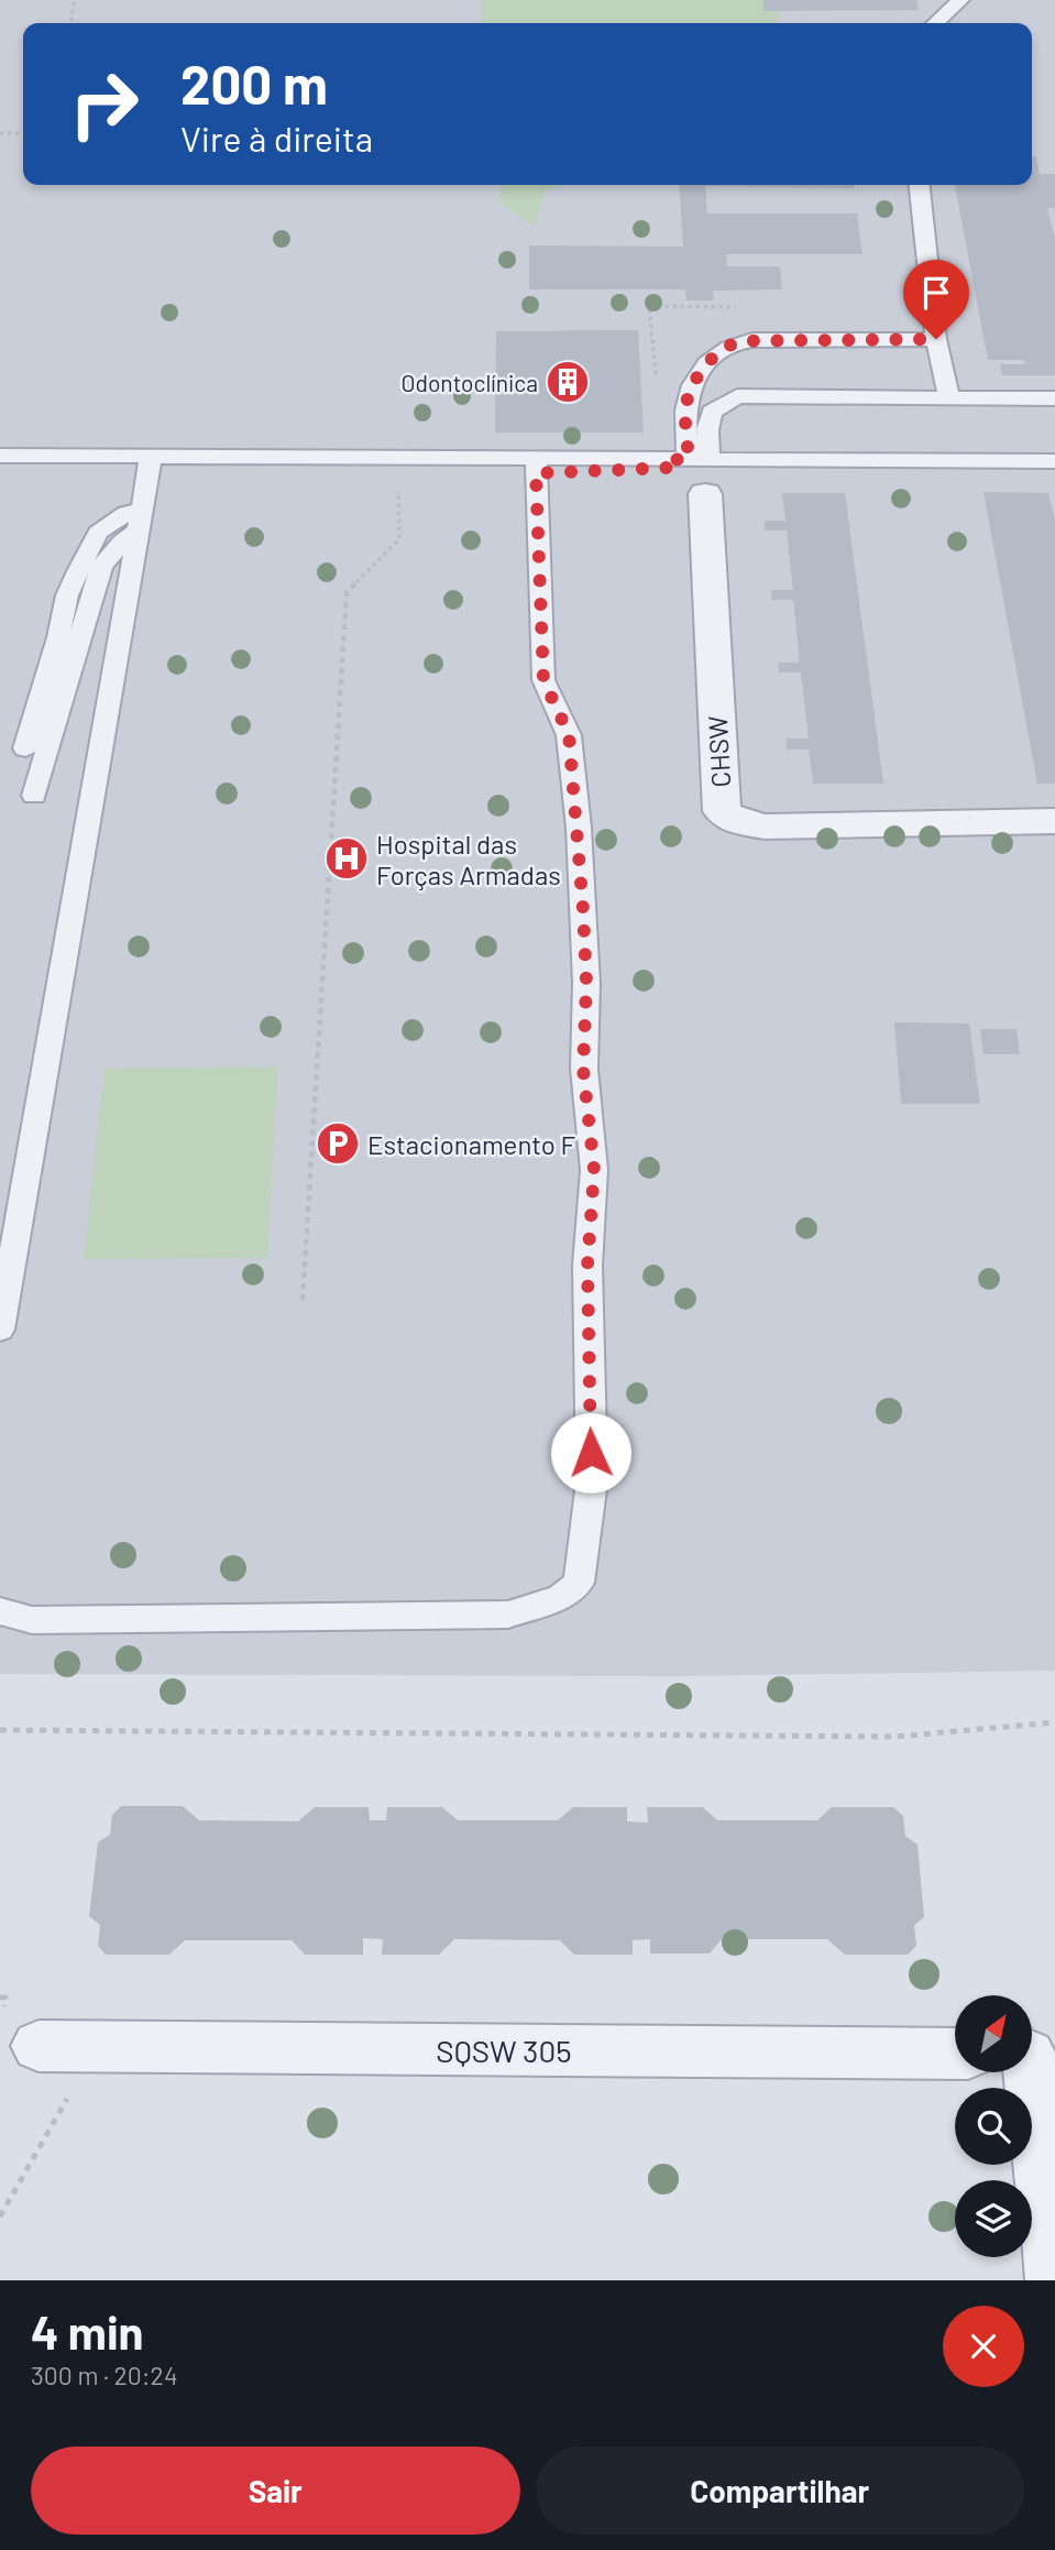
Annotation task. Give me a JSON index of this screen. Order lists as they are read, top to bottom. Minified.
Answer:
{"streets":{"street":["CHSW","SQSW 305"]},"places":{"building":["Odontoclínica"],"hospital":["Hospital das Forças Armadas"],"parking":["Estacionamento F"]},"north":"top right","page":{"turn":["200 m","Vire à direita"],"heading":["4 min","300 m · 20:24"],"buttons":["Sair","Compartilhar"]}}
